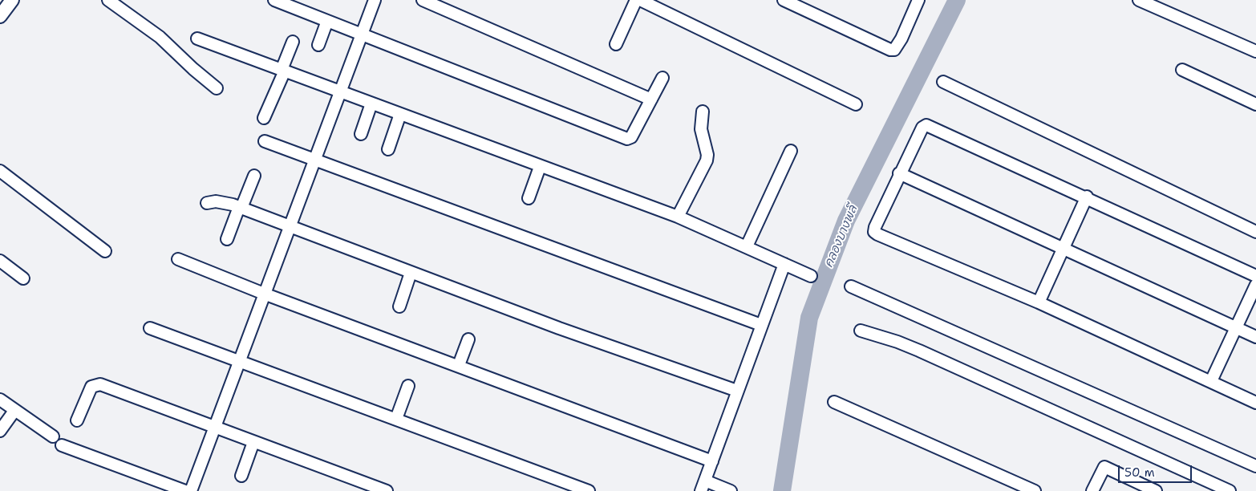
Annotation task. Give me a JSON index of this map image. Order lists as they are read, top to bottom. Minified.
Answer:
{"water":["คลองบางพลี"],"scale_bar":"50 m"}
